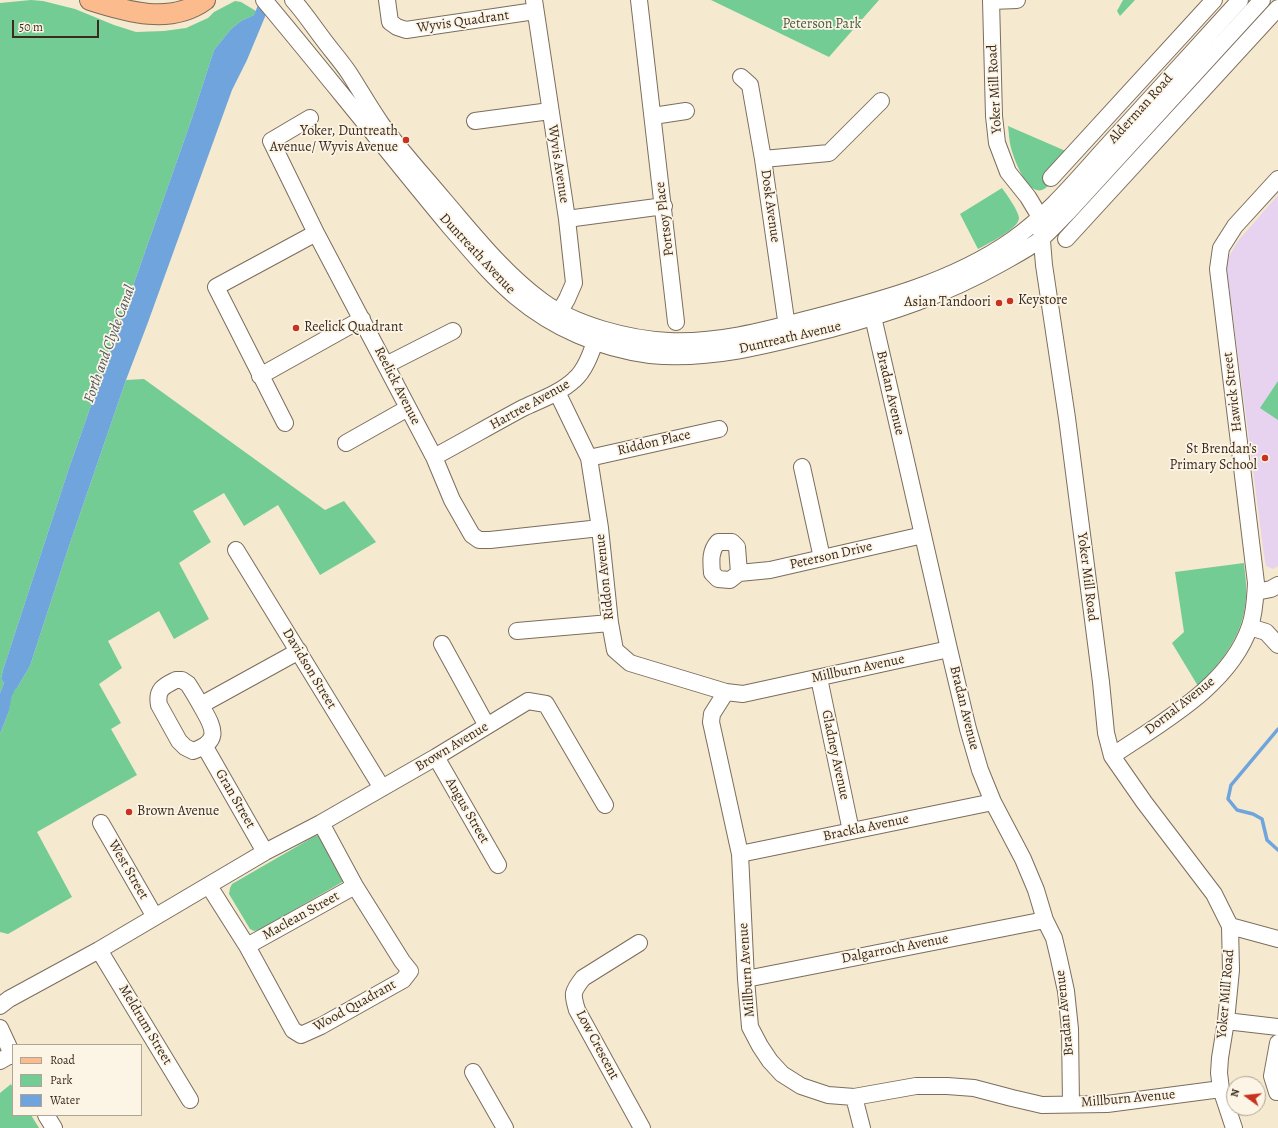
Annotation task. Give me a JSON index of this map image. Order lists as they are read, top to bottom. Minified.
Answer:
{"streets":{"street":["Wyvis Quadrant","Yoker Mill Road","Alderman Road","Wyvis Avenue","Dosk Avenue","Portsoy Place","Duntreath Avenue","Reelick Avenue","Hawick Street","Bradan Avenue","Hartree Avenue","Riddon Place","Peterson Drive","Riddon Avenue","Davidson Street","Millburn Avenue","Dornal Avenue","Brown Avenue","Gladney Avenue","Gran Street","Angus Street","Brackla Avenue","West Street","Maclean Street","Dalgarroch Avenue","Wood Quadrant","Meldrum Street","Low Crescent"]},"crossings":[["Wyvis Quadrant","Wyvis Avenue"],["Yoker Mill Road","Alderman Road"],["Yoker Mill Road","Duntreath Avenue"],["Yoker Mill Road","Millburn Avenue"],["Yoker Mill Road","Dornal Avenue"],["Alderman Road","Duntreath Avenue"],["Wyvis Avenue","Duntreath Avenue"],["Dosk Avenue","Duntreath Avenue"],["Duntreath Avenue","Bradan Avenue"],["Duntreath Avenue","Hartree Avenue"],["Reelick Avenue","Hartree Avenue"],["Reelick Avenue","Riddon Avenue"],["Hawick Street","Dornal Avenue"],["Bradan Avenue","Peterson Drive"],["Bradan Avenue","Millburn Avenue"],["Bradan Avenue","Brackla Avenue"],["Bradan Avenue","Dalgarroch Avenue"],["Hartree Avenue","Riddon Avenue"],["Riddon Place","Riddon Avenue"],["Riddon Avenue","Millburn Avenue"],["Davidson Street","Brown Avenue"],["Millburn Avenue","Gladney Avenue"],["Millburn Avenue","Brackla Avenue"],["Millburn Avenue","Dalgarroch Avenue"],["Brown Avenue","Gran Street"],["Brown Avenue","Angus Street"],["Brown Avenue","West Street"],["Brown Avenue","Wood Quadrant"],["Brown Avenue","Meldrum Street"],["Gladney Avenue","Brackla Avenue"],["Maclean Street","Wood Quadrant"]],"water":["Forth and Clyde Canal"],"parks":["Peterson Park"],"places":["Yoker, Duntreath Avenue/ Wyvis Avenue","Keystore","Asian Tandoori","Reelick Quadrant","St Brendan's Primary School","Brown Avenue"],"legend":["Road","Park","Water"],"scale_bar":"50 m","north":"left"}
